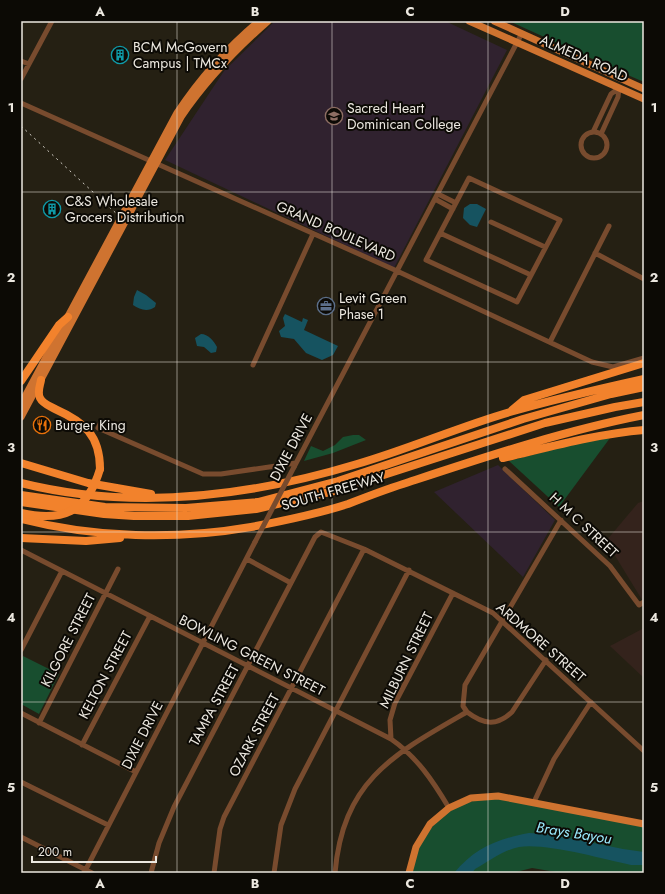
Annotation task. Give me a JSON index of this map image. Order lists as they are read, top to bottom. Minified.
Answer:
{"streets":{"highway":["SOUTH FREEWAY"],"main road":["ALMEDA ROAD"],"street":["GRAND BOULEVARD","DIXIE DRIVE","H M C STREET","KILGORE STREET","ARDMORE STREET","BOWLING GREEN STREET","MILBURN STREET","KELTON STREET","TAMPA STREET","OZARK STREET"]},"crossings":[["ALMEDA ROAD","DIXIE DRIVE"],["GRAND BOULEVARD","DIXIE DRIVE"],["DIXIE DRIVE","BOWLING GREEN STREET"],["KILGORE STREET","BOWLING GREEN STREET"],["ARDMORE STREET","MILBURN STREET"],["ARDMORE STREET","TAMPA STREET"],["ARDMORE STREET","OZARK STREET"],["BOWLING GREEN STREET","MILBURN STREET"],["BOWLING GREEN STREET","KELTON STREET"],["BOWLING GREEN STREET","TAMPA STREET"],["BOWLING GREEN STREET","OZARK STREET"]],"water":["Brays Bayou"],"places":{"building":["BCM McGovern Campus | TMCx","C&S Wholesale Grocers Distribution"],"school or university":["Sacred Heart Dominican College"],"office":["Levit Green Phase 1"],"restaurant":["Burger King"]},"scale_bar":"200 m","grid":{"columns":["A","B","C","D"],"rows":["1","2","3","4","5"]}}
